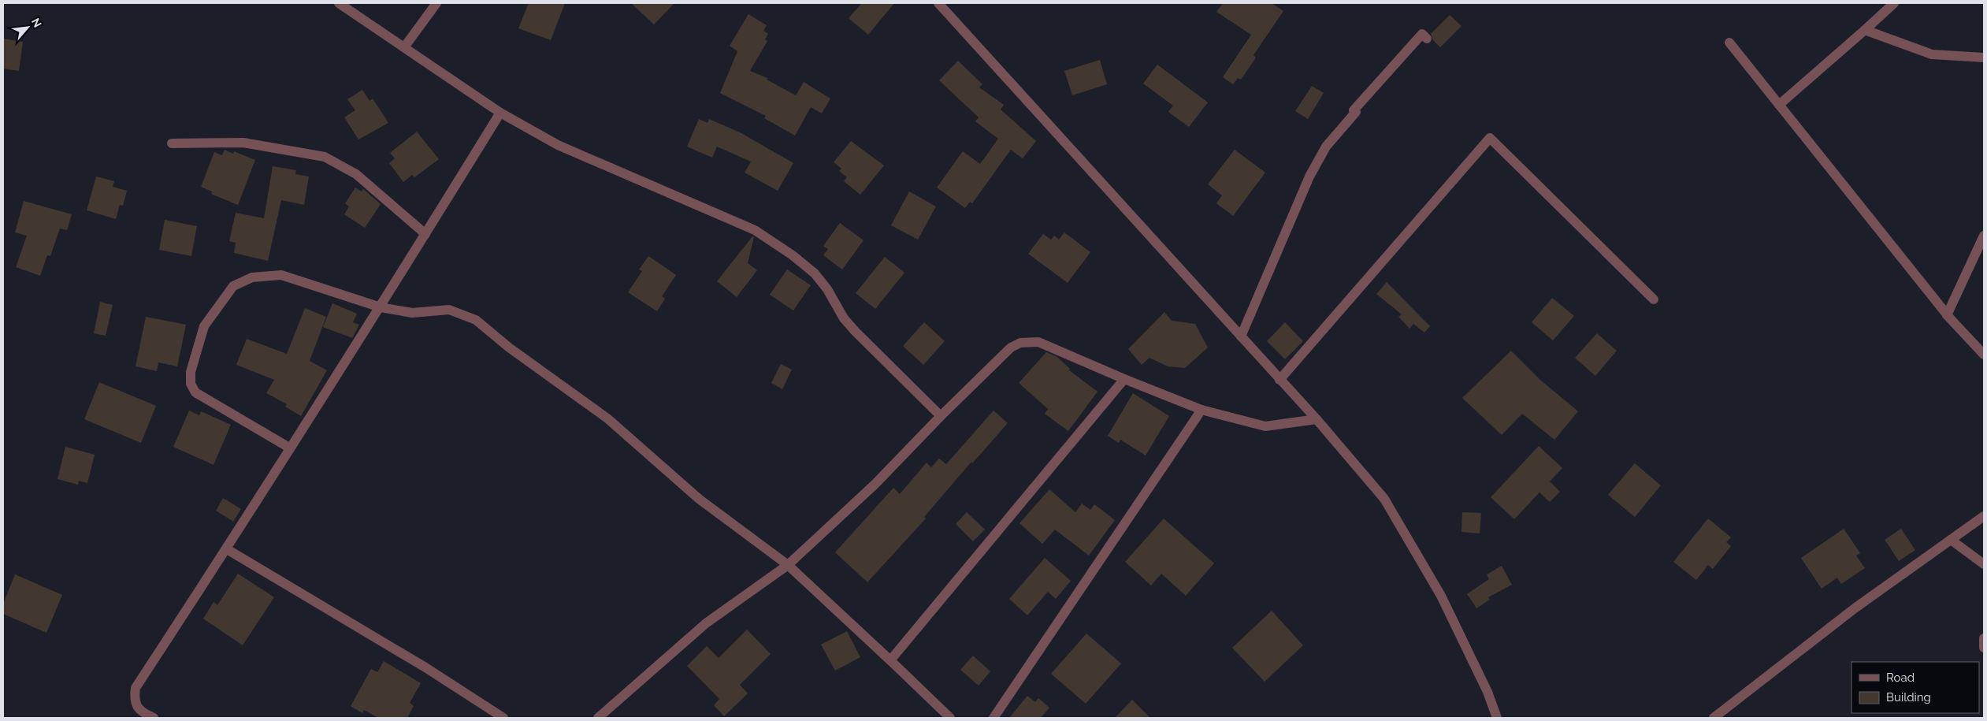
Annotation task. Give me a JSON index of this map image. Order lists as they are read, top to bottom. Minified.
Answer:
{"legend":["Road","Building"],"north":"top right"}
